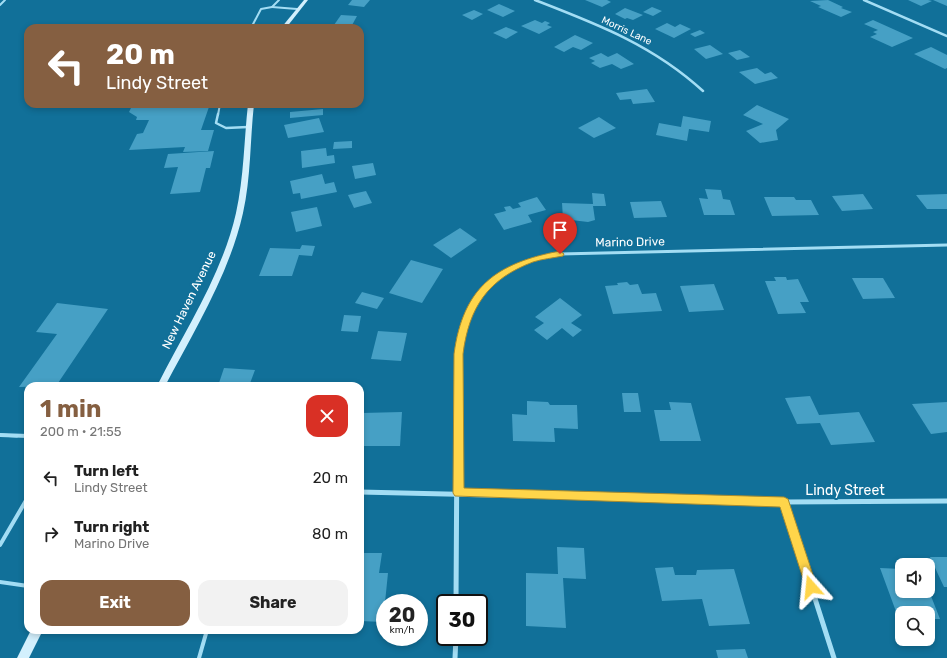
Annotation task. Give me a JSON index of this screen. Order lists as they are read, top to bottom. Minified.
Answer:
{"streets":{"main road":["New Haven Avenue"],"street":["Morris Lane","Marino Drive","Lindy Street"]},"crossings":[["Marino Drive","Lindy Street"]],"page":{"turn":["20 m","Lindy Street"],"heading":["1 min","200 m · 21:55"],"list":[{"name":"Turn left","note":"Lindy Street","value":"20 m"},{"name":"Turn right","note":"Marino Drive","value":"80 m"}],"buttons":["Exit","Share"],"speed":"20 km/h","limit":"30"}}
